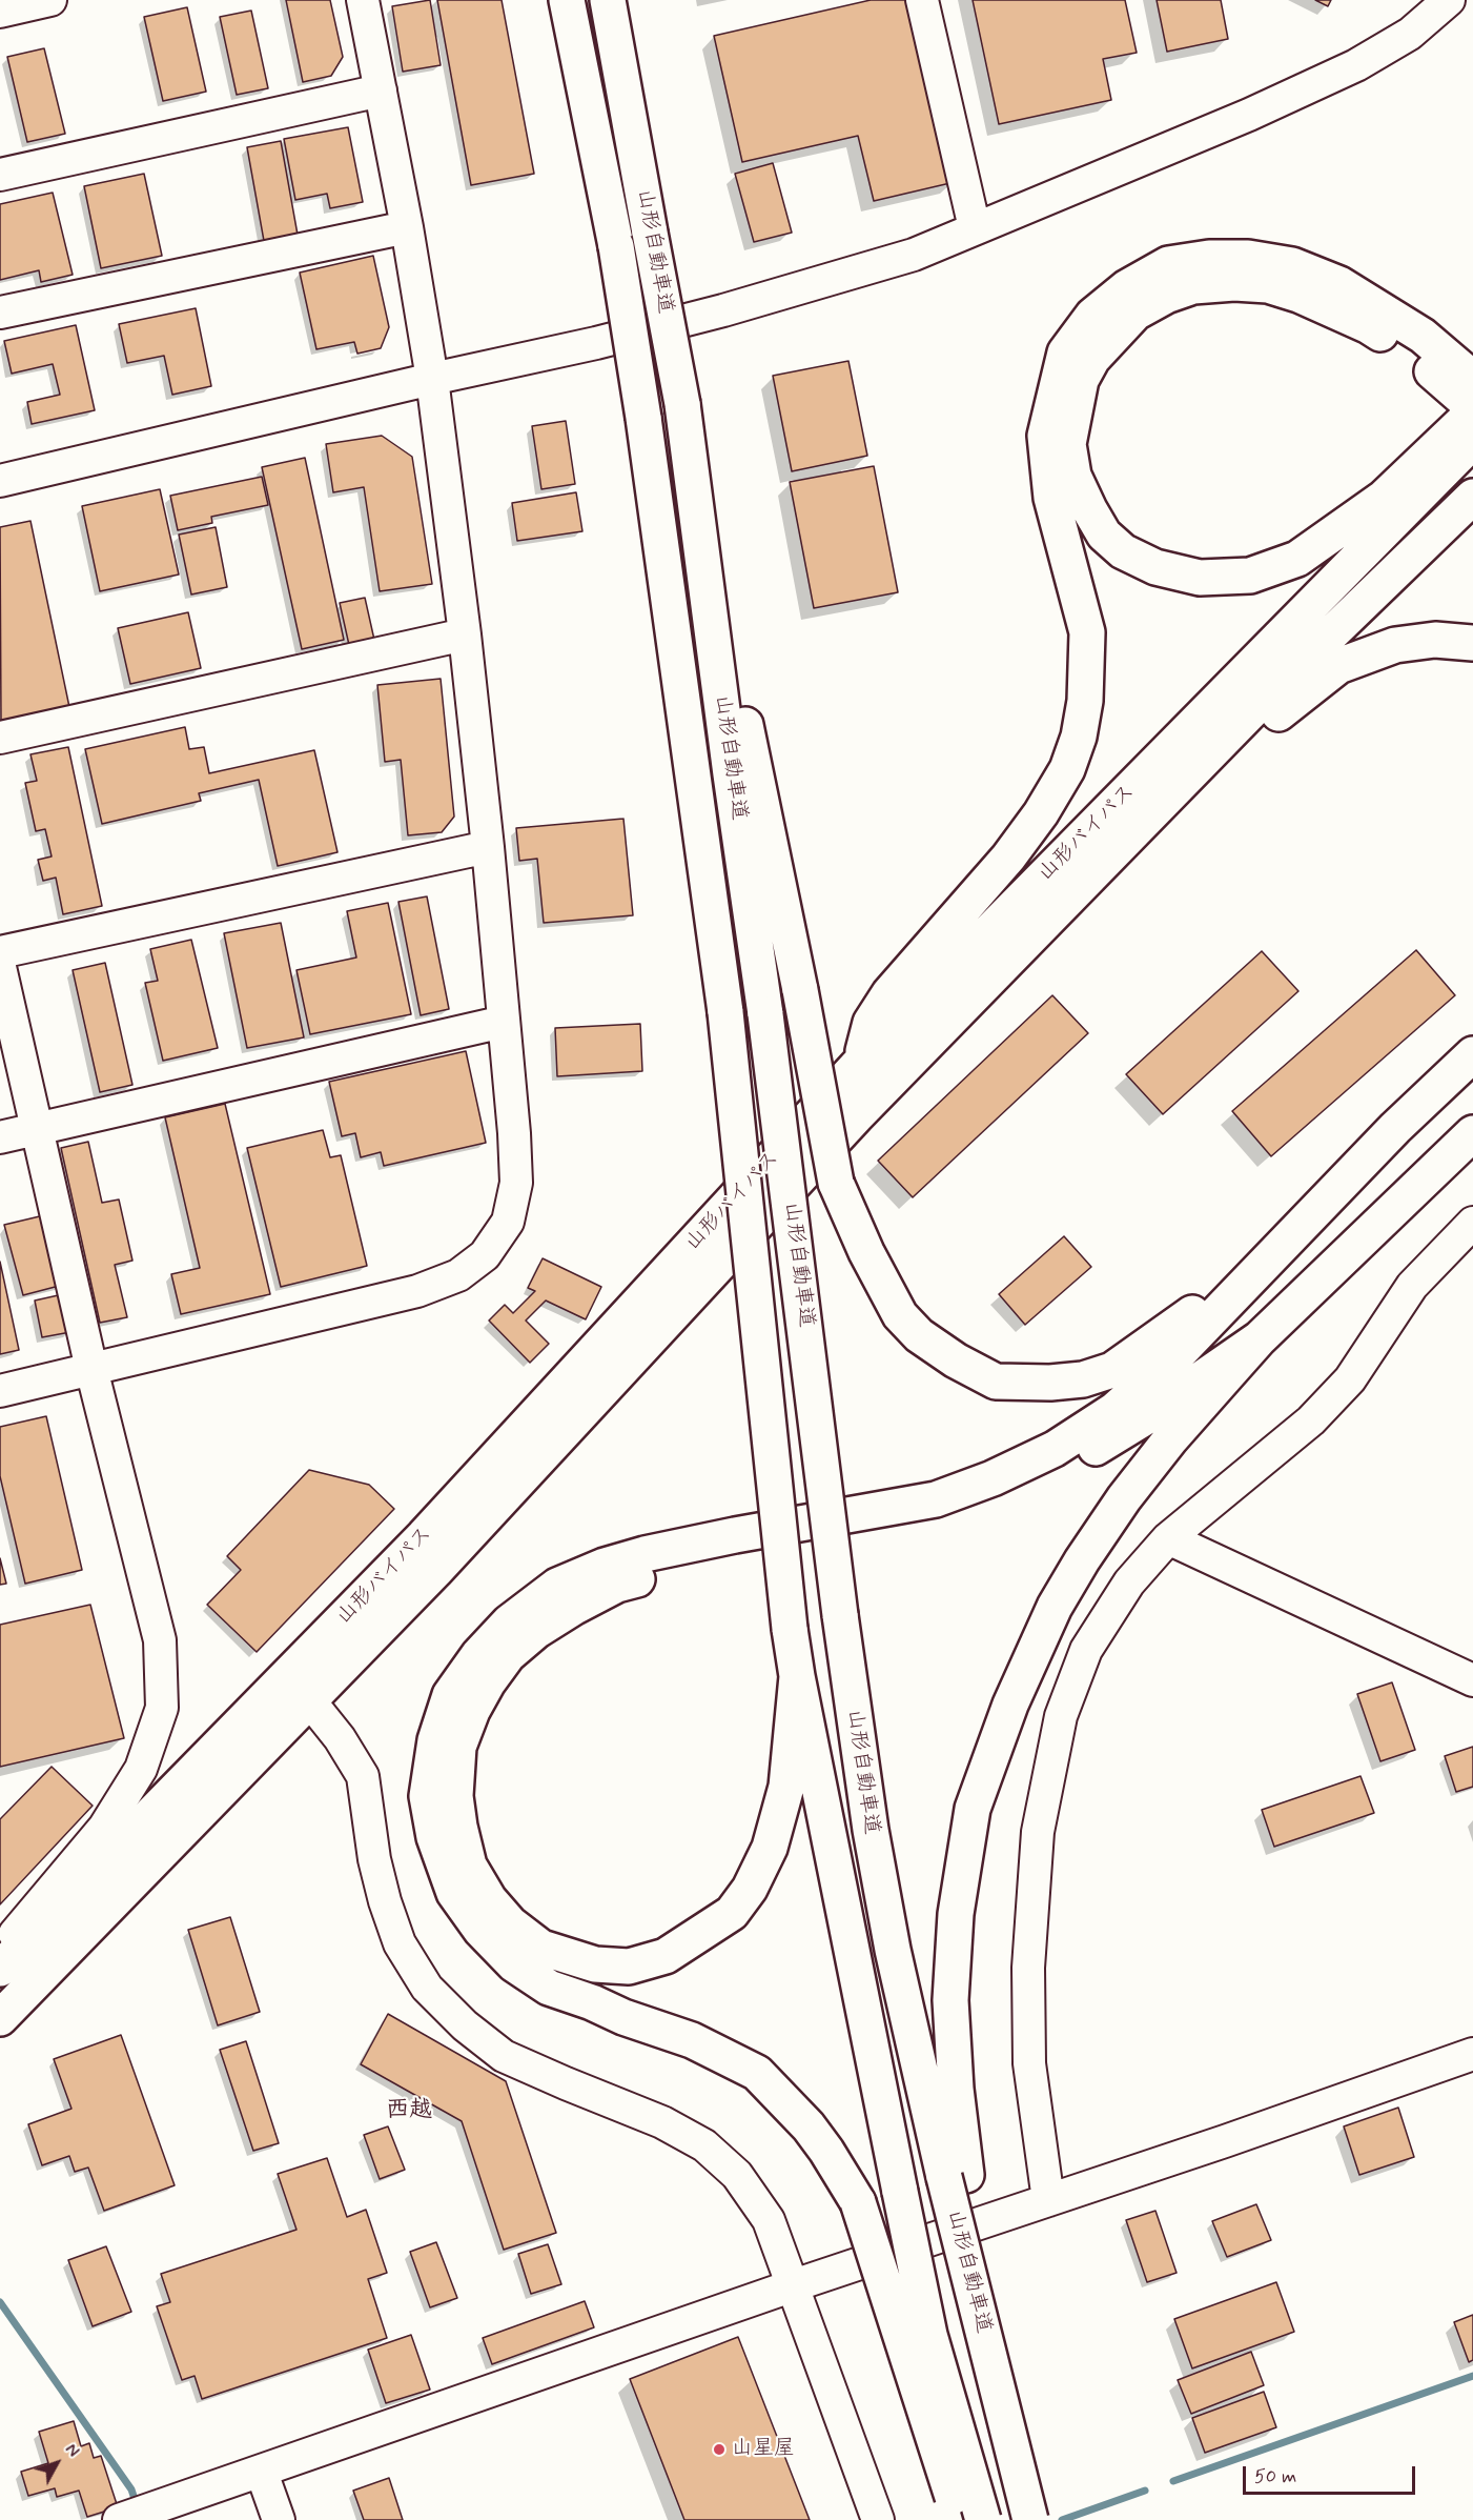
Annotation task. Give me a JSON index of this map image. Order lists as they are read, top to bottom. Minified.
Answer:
{"streets":{"highway":["山形自動車道","山形バイパス"]},"districts":["西越"],"places":["山星屋"],"scale_bar":"50 m","north":"top right"}
